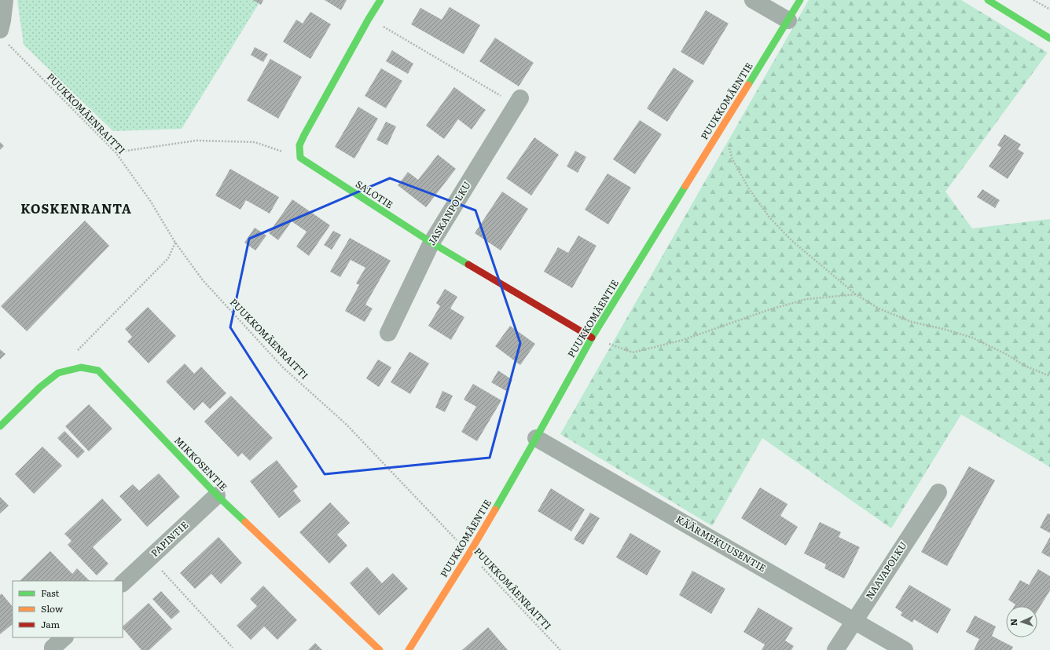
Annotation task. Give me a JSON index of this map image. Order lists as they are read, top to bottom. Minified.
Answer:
{"streets":{"street":["PUUKKOMÄENTIE","SALOTIE","JASKANPOLKU","MIKKOSENTIE","PAPINTIE","KÄÄRMEKUUSENTIE","NAAVAPOLKU"],"path":["PUUKKOMÄENRAITTI"]},"crossings":[["PUUKKOMÄENTIE","PUUKKOMÄENRAITTI"],["PUUKKOMÄENTIE","SALOTIE"],["PUUKKOMÄENTIE","KÄÄRMEKUUSENTIE"],["SALOTIE","JASKANPOLKU"],["MIKKOSENTIE","PAPINTIE"],["KÄÄRMEKUUSENTIE","NAAVAPOLKU"]],"districts":["KOSKENRANTA"],"legend":["Fast","Slow","Jam"],"north":"left"}
